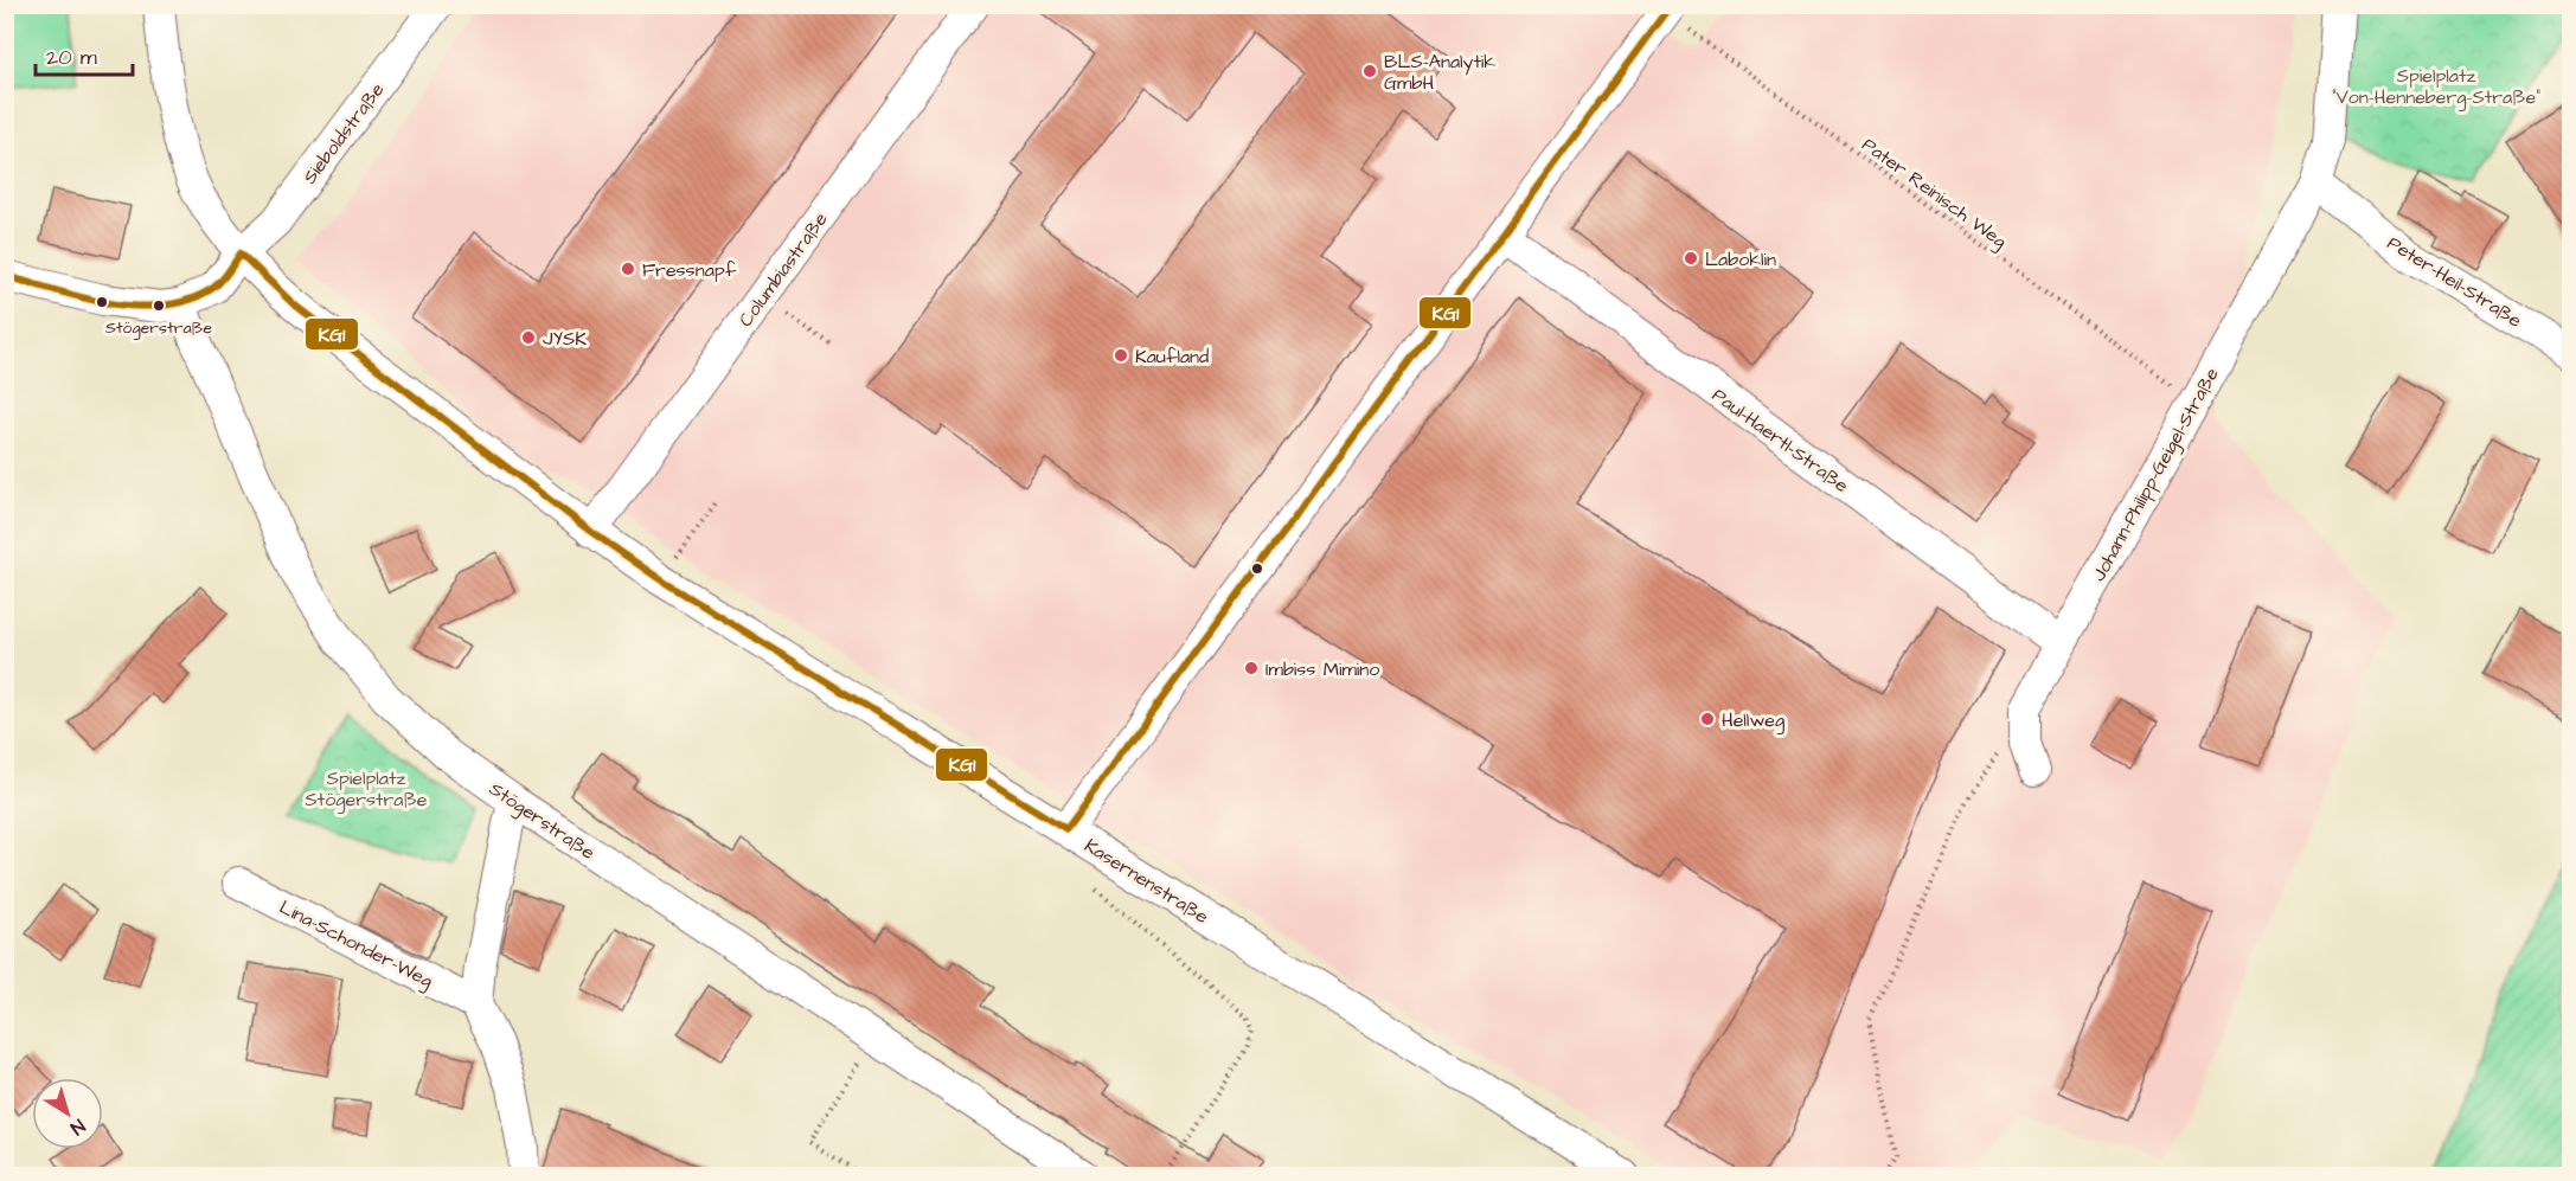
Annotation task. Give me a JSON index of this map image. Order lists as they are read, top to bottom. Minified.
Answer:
{"streets":{"street":["Sieboldstraße","Columbiastraße","Peter-Heil-Straße","Paul-Haertl-Straße","Johann-Philipp-Geigel-Straße","Stögerstraße","Kasernenstraße","Lina-Schonder-Weg"],"path":["Pater Reinisch Weg"]},"crossings":[["Sieboldstraße","Kasernenstraße"],["Pater Reinisch Weg","Johann-Philipp-Geigel-Straße"],["Columbiastraße","Kasernenstraße"],["Peter-Heil-Straße","Johann-Philipp-Geigel-Straße"],["Paul-Haertl-Straße","Johann-Philipp-Geigel-Straße"]],"parks":["Spielplatz \"Von-Henneberg-Straße\"","Spielplatz Stögerstraße"],"places":["BLS-Analytik GmbH","Laboklin","Fressnapf","Stögerstraße","JYSK","Kaufland","Imbiss Mimino","Hellweg"],"lines":["transit line KG1"],"scale_bar":"20 m","north":"bottom right"}
